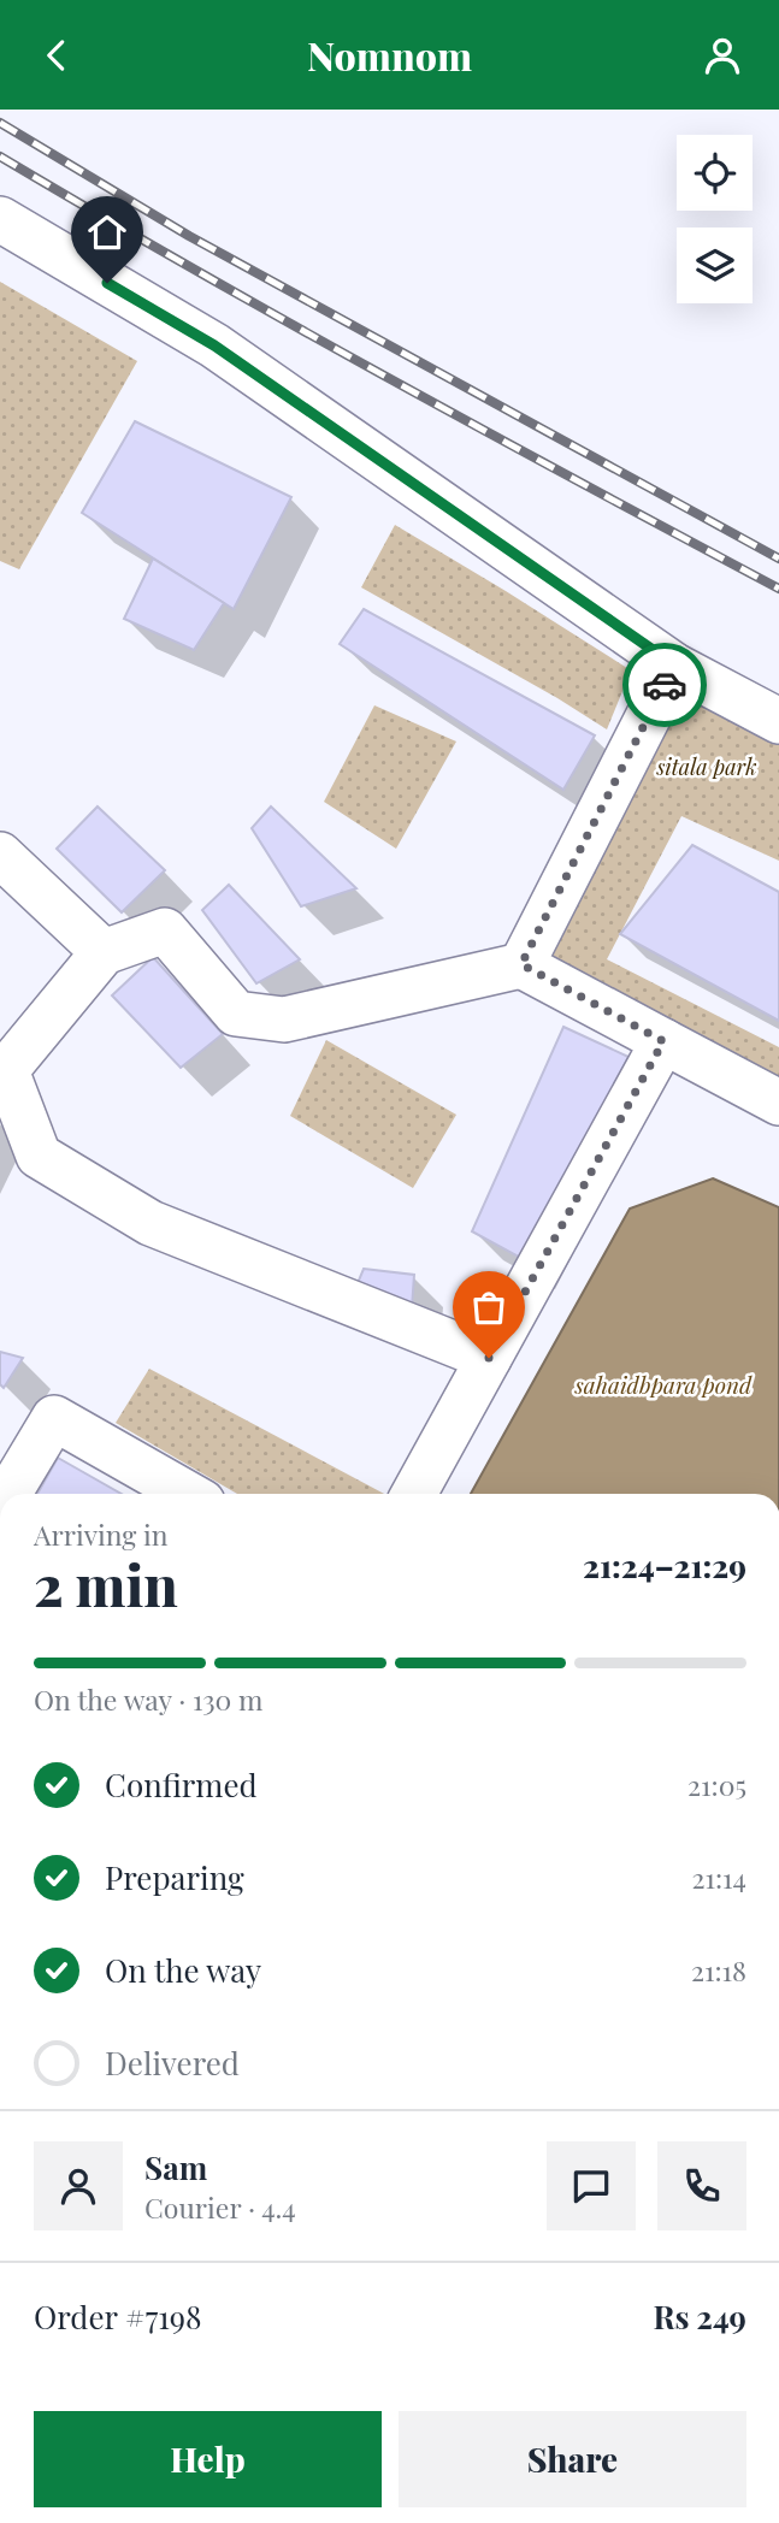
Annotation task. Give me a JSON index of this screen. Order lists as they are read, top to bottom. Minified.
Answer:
{"water":["sahaidbpara pond"],"parks":["sitala park"],"page":{"header":"Nomnom","heading":["2 min","Arriving in","21:24–21:29"],"panel":["Sam","Courier · 4.4","Order #7198","Rs 249"],"bar":"On the way · 130 m","list":[["Confirmed","21:05"],["Preparing","21:14"],["On the way","21:18"],"Delivered"],"buttons":["Help","Share"]}}
